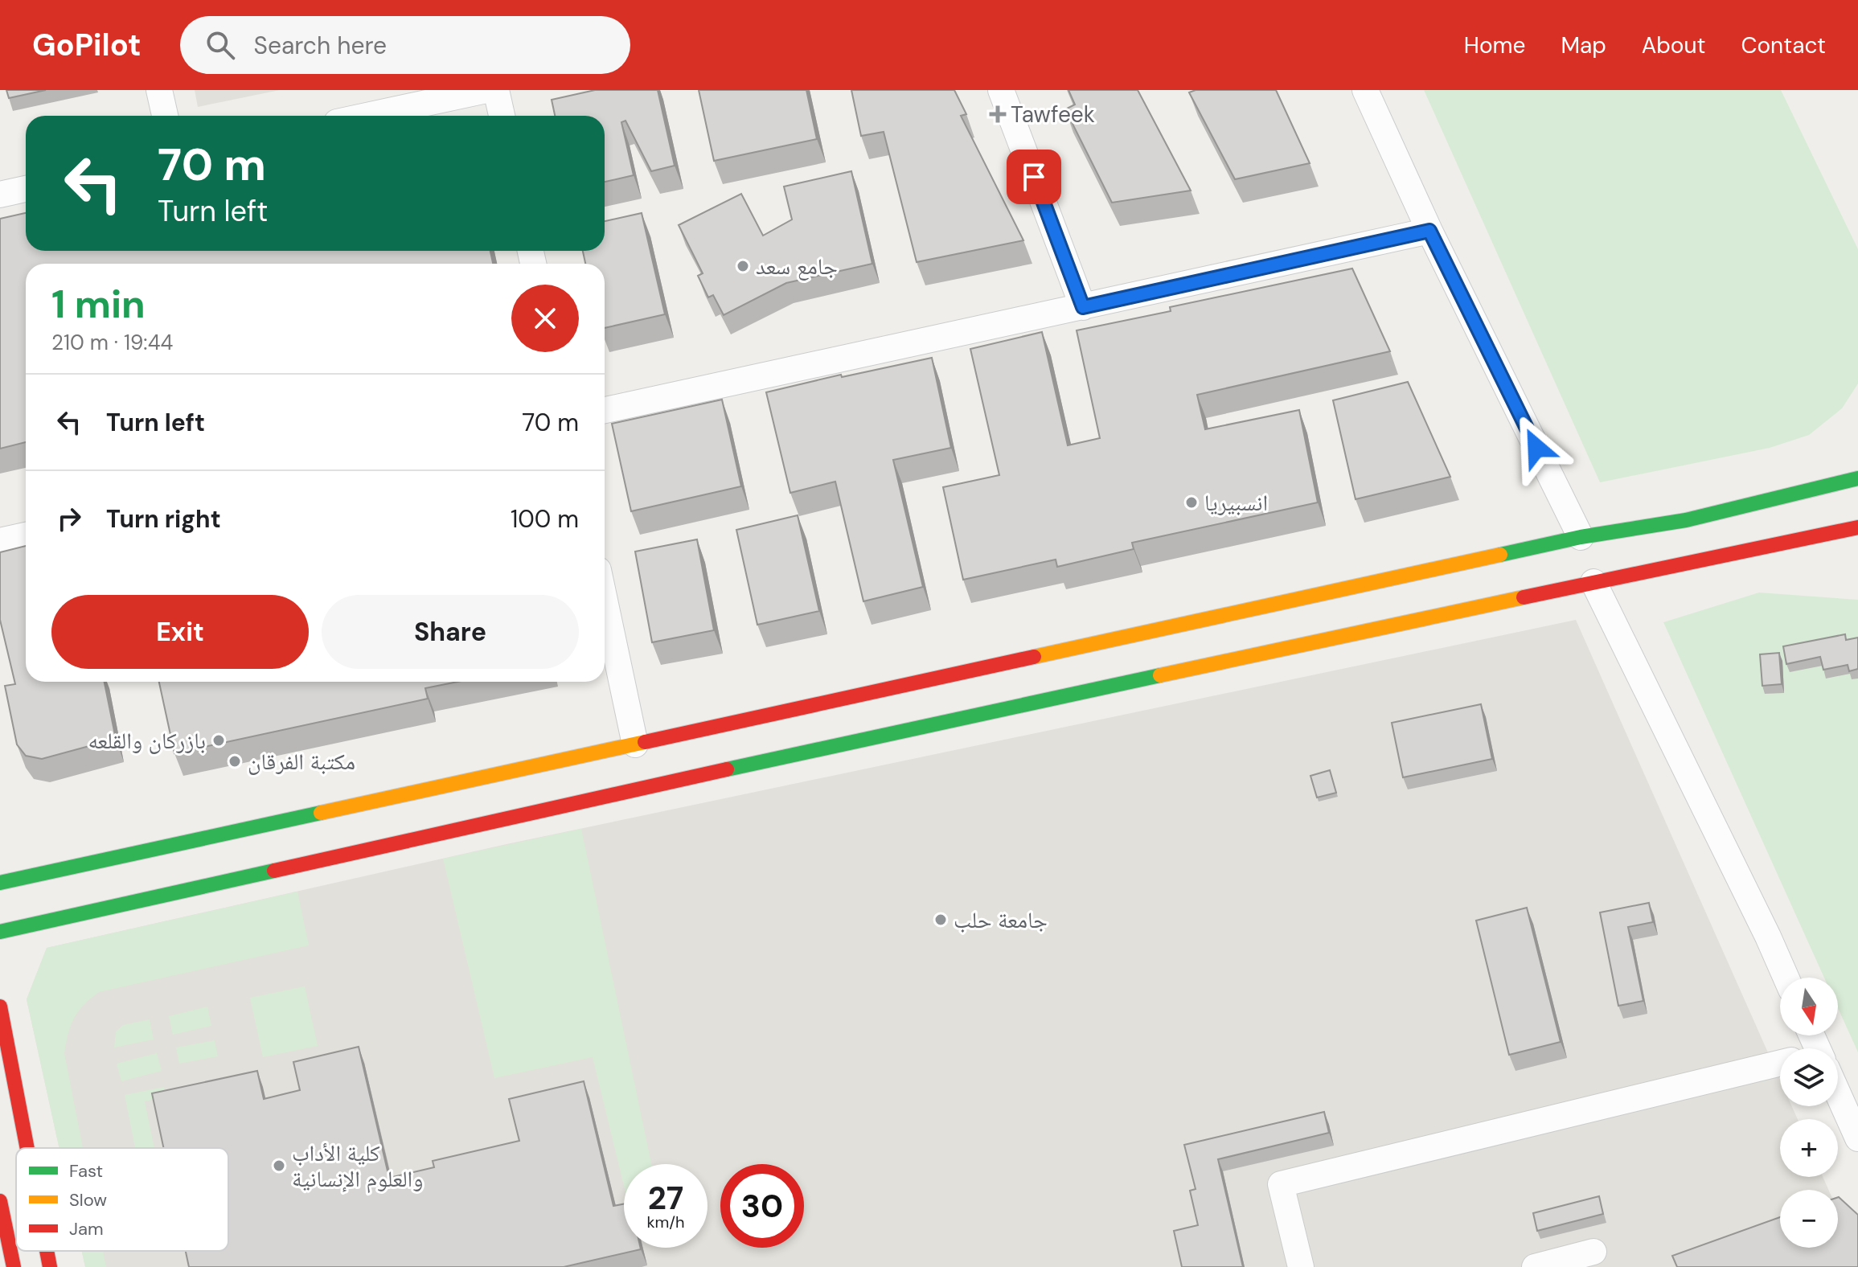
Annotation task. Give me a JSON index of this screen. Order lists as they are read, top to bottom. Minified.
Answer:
{"places":{"health":["Tawfeek"],"other":["جامع سعد","انسبيريا","بازركان والقلعه","مكتبة الفرقان","جامعة حلب","كلية الأداب والعلوم الإنسانية"]},"legend":["Fast","Slow","Jam"],"north":"bottom","page":{"header":"GoPilot","search":"Search here","nav":["Home","Map","About","Contact"],"turn":["70 m","Turn left"],"heading":["1 min","210 m · 19:44"],"list":[{"name":"Turn left","value":"70 m"},{"name":"Turn right","value":"100 m"}],"buttons":["Exit","Share"],"map_buttons":["+","−"],"speed":"27 km/h","limit":"30"}}
